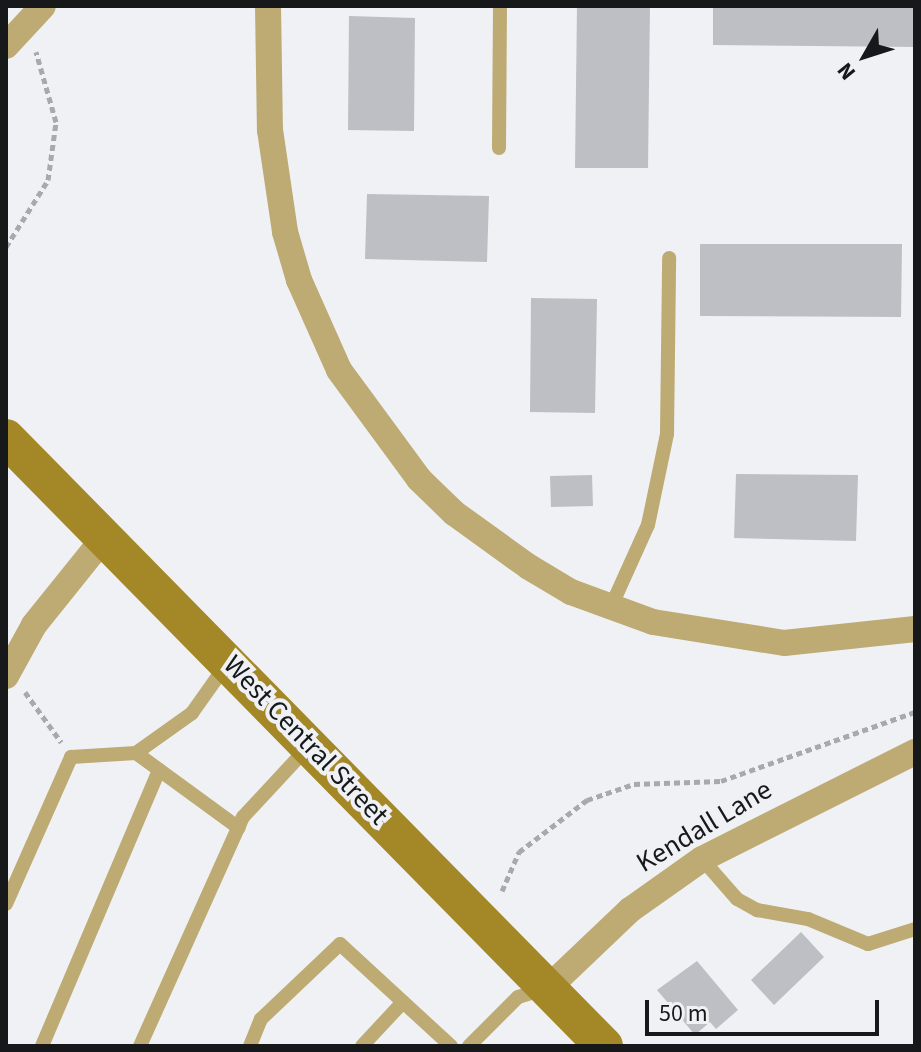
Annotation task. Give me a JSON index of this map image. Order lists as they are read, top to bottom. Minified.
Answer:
{"streets":{"main road":["West Central Street"],"street":["Kendall Lane"]},"crossings":[["West Central Street","Kendall Lane"]],"scale_bar":"50 m","north":"bottom left"}
